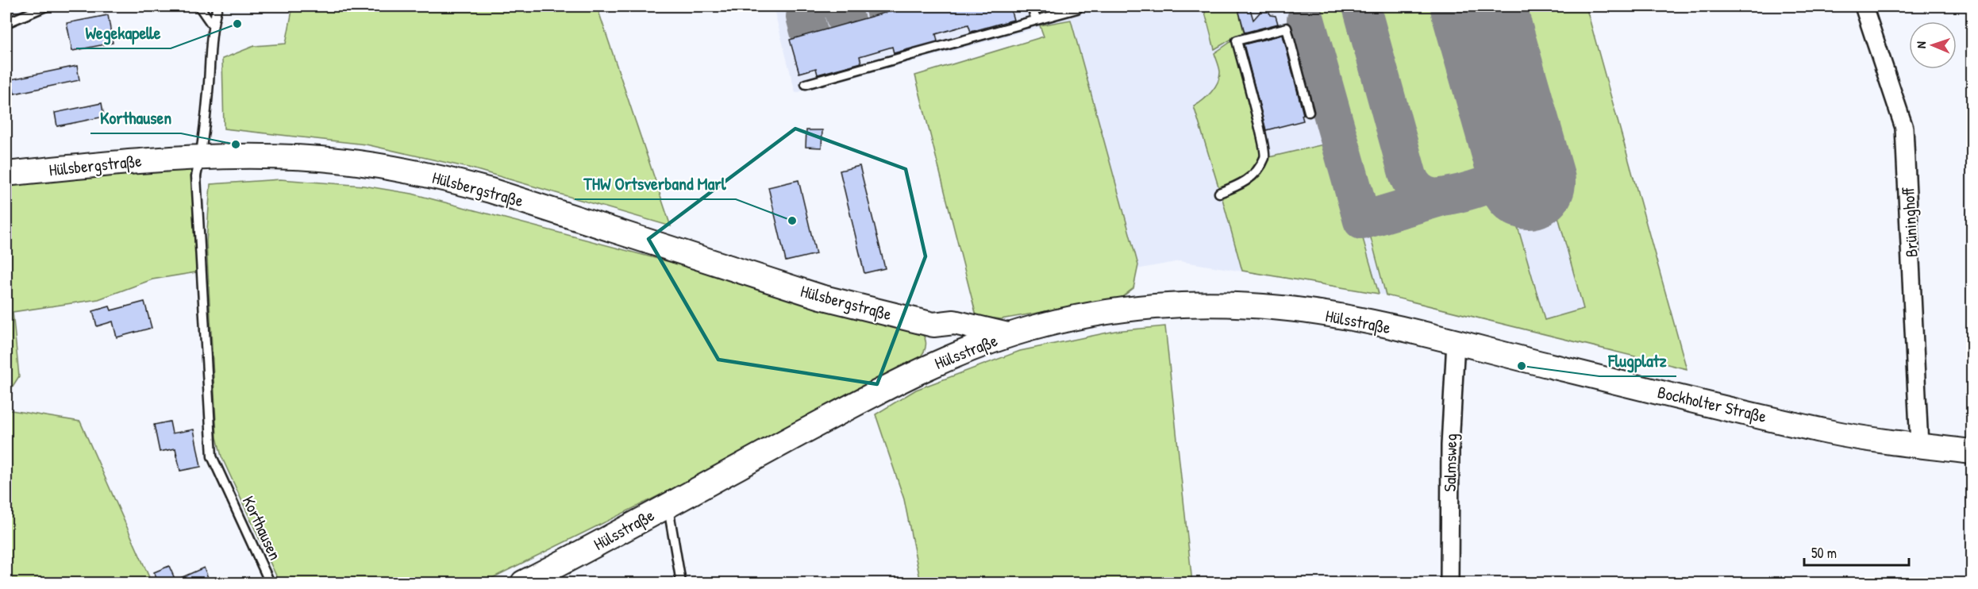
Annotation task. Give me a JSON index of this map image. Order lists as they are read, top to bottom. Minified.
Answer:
{"streets":{"street":["Hülsbergstraße","Brüninghoff","Hülsstraße","Bockholter Straße","Salmsweg"],"lane":["Korthausen"]},"crossings":[["Hülsbergstraße","Hülsstraße"],["Hülsbergstraße","Korthausen"],["Brüninghoff","Bockholter Straße"],["Hülsstraße","Bockholter Straße"],["Hülsstraße","Salmsweg"],["Bockholter Straße","Salmsweg"]],"places":["Wegekapelle","Korthausen","THW Ortsverband Marl","Flugplatz"],"scale_bar":"50 m","north":"left"}
